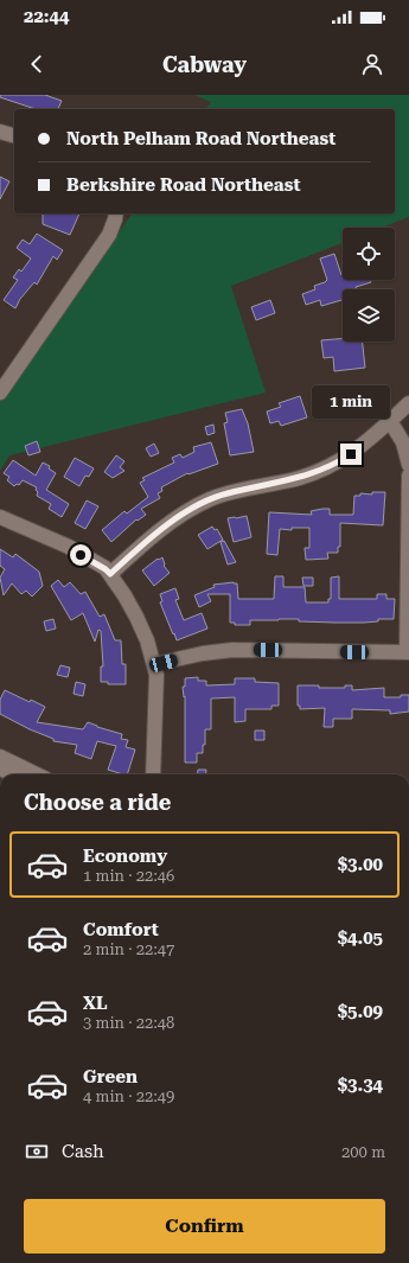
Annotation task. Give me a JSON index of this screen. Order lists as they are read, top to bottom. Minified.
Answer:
{"page":{"status":"22:44","header":"Cabway","banner":["North Pelham Road Northeast","Berkshire Road Northeast"],"bubble":"1 min","heading":"Choose a ride","list":[{"name":"Economy","note":"1 min · 22:46","value":"$3.00"},{"name":"Comfort","note":"2 min · 22:47","value":"$4.05"},{"name":"XL","note":"3 min · 22:48","value":"$5.09"},{"name":"Green","note":"4 min · 22:49","value":"$3.34"}],"pay":["Cash","200 m"],"buttons":"Confirm"}}
